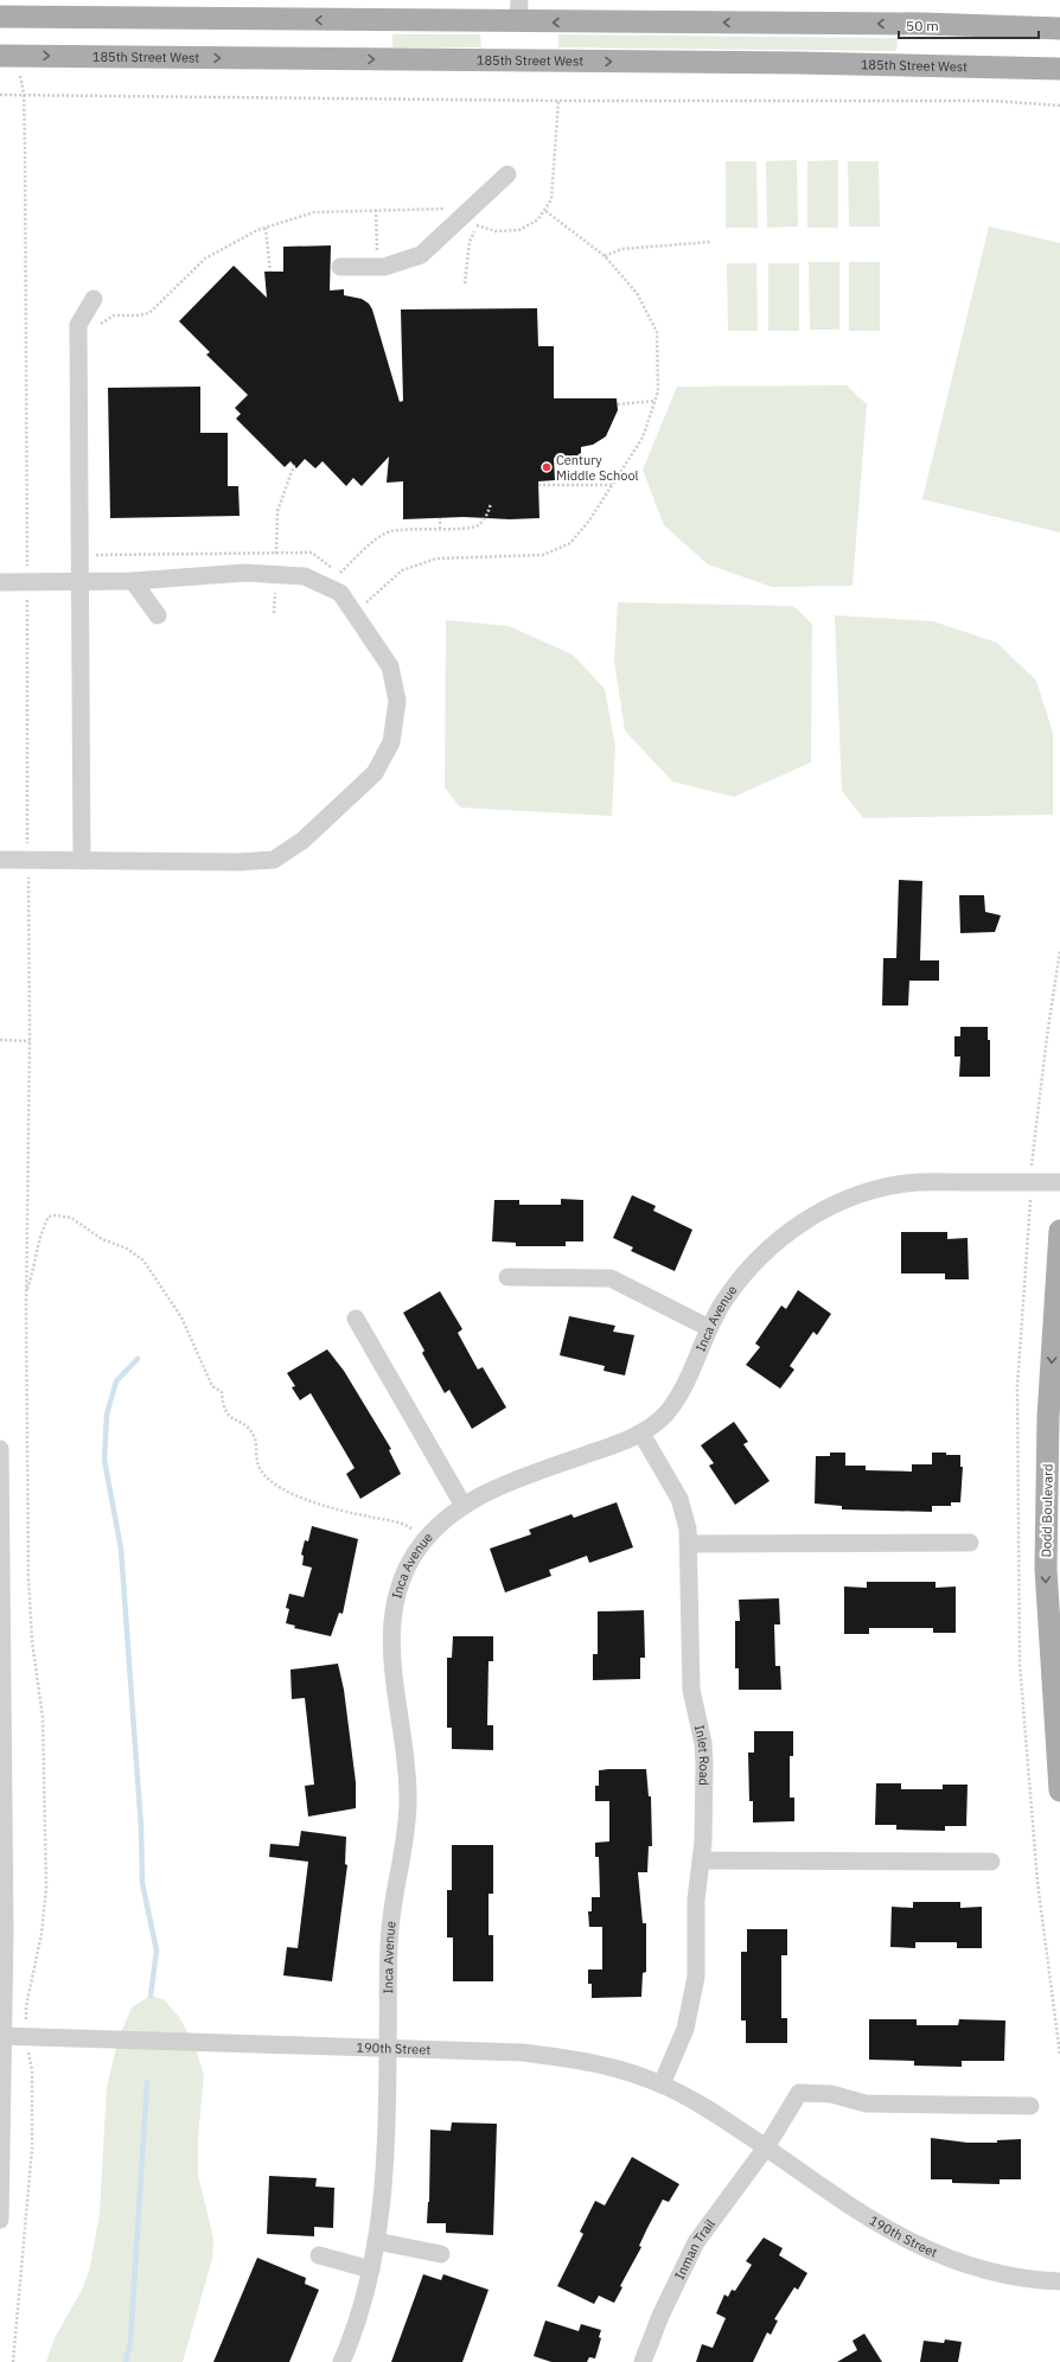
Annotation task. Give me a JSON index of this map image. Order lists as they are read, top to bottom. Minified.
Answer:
{"streets":{"main road":["185th Street West","Dodd Boulevard"],"street":["Inca Avenue","Inlet Road","190th Street","Inman Trail"]},"crossings":[["Inca Avenue","Inlet Road"],["Inca Avenue","190th Street"],["Inlet Road","190th Street"],["190th Street","Inman Trail"]],"one_way":["Dodd Boulevard"],"places":["Century Middle School"],"scale_bar":"50 m"}
